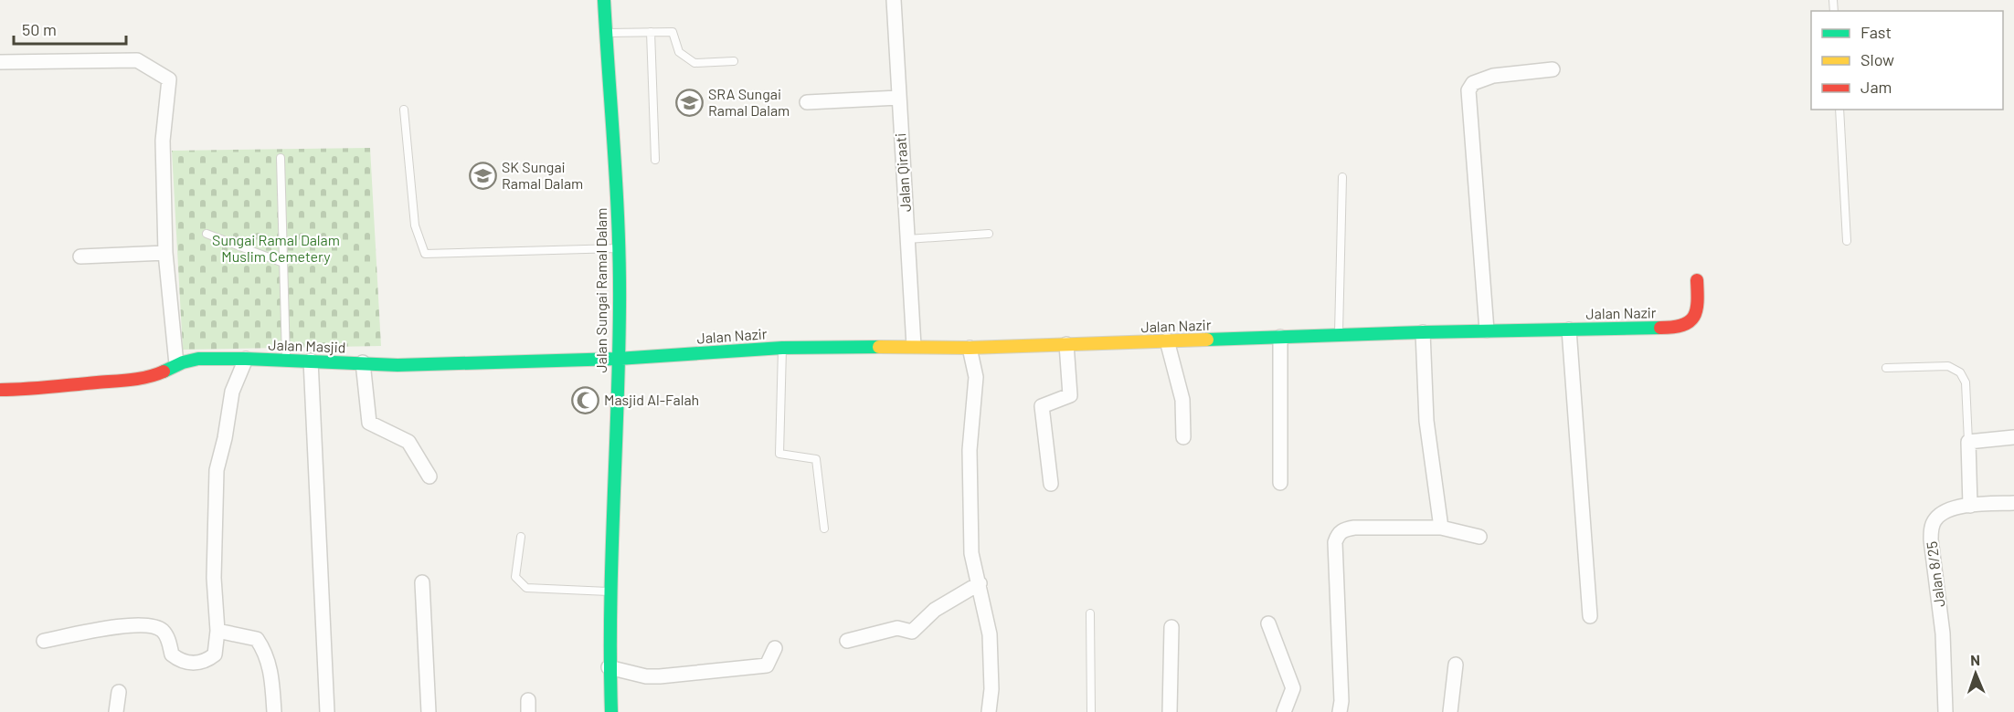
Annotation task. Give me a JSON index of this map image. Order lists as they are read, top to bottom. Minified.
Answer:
{"streets":{"street":["Jalan Qiraati","Jalan Sungai Ramal Dalam","Jalan Nazir","Jalan Masjid","Jalan 8/25"]},"crossings":[["Jalan Qiraati","Jalan Nazir"],["Jalan Sungai Ramal Dalam","Jalan Nazir"],["Jalan Sungai Ramal Dalam","Jalan Masjid"],["Jalan Nazir","Jalan Masjid"]],"parks":["Sungai Ramal Dalam Muslim Cemetery"],"places":{"school or university":["SRA Sungai Ramal Dalam","SK Sungai Ramal Dalam"],"mosque":["Masjid Al-Falah"]},"legend":["Fast","Slow","Jam"],"scale_bar":"50 m","north":"top"}
